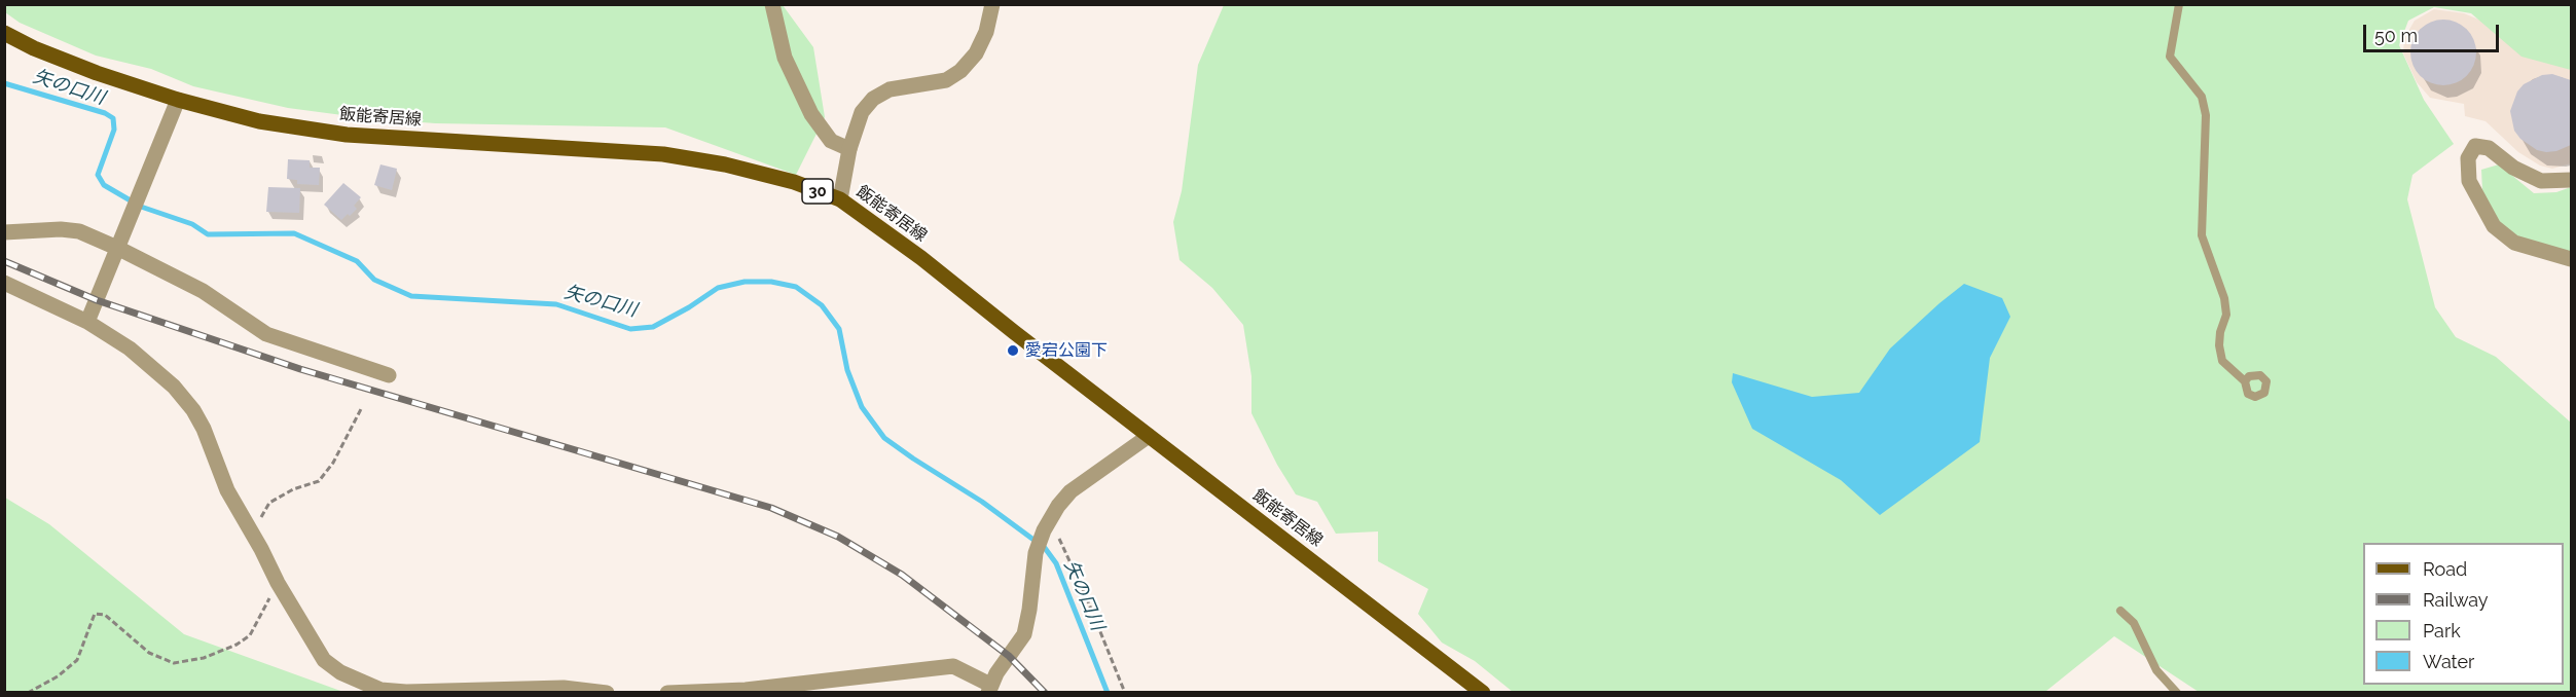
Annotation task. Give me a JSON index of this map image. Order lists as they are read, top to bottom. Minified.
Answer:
{"streets":{"main road":["飯能寄居線","30"]},"water":["矢の口川"],"places":["愛宕公園下"],"legend":["Road","Railway","Park","Water"],"scale_bar":"50 m"}
